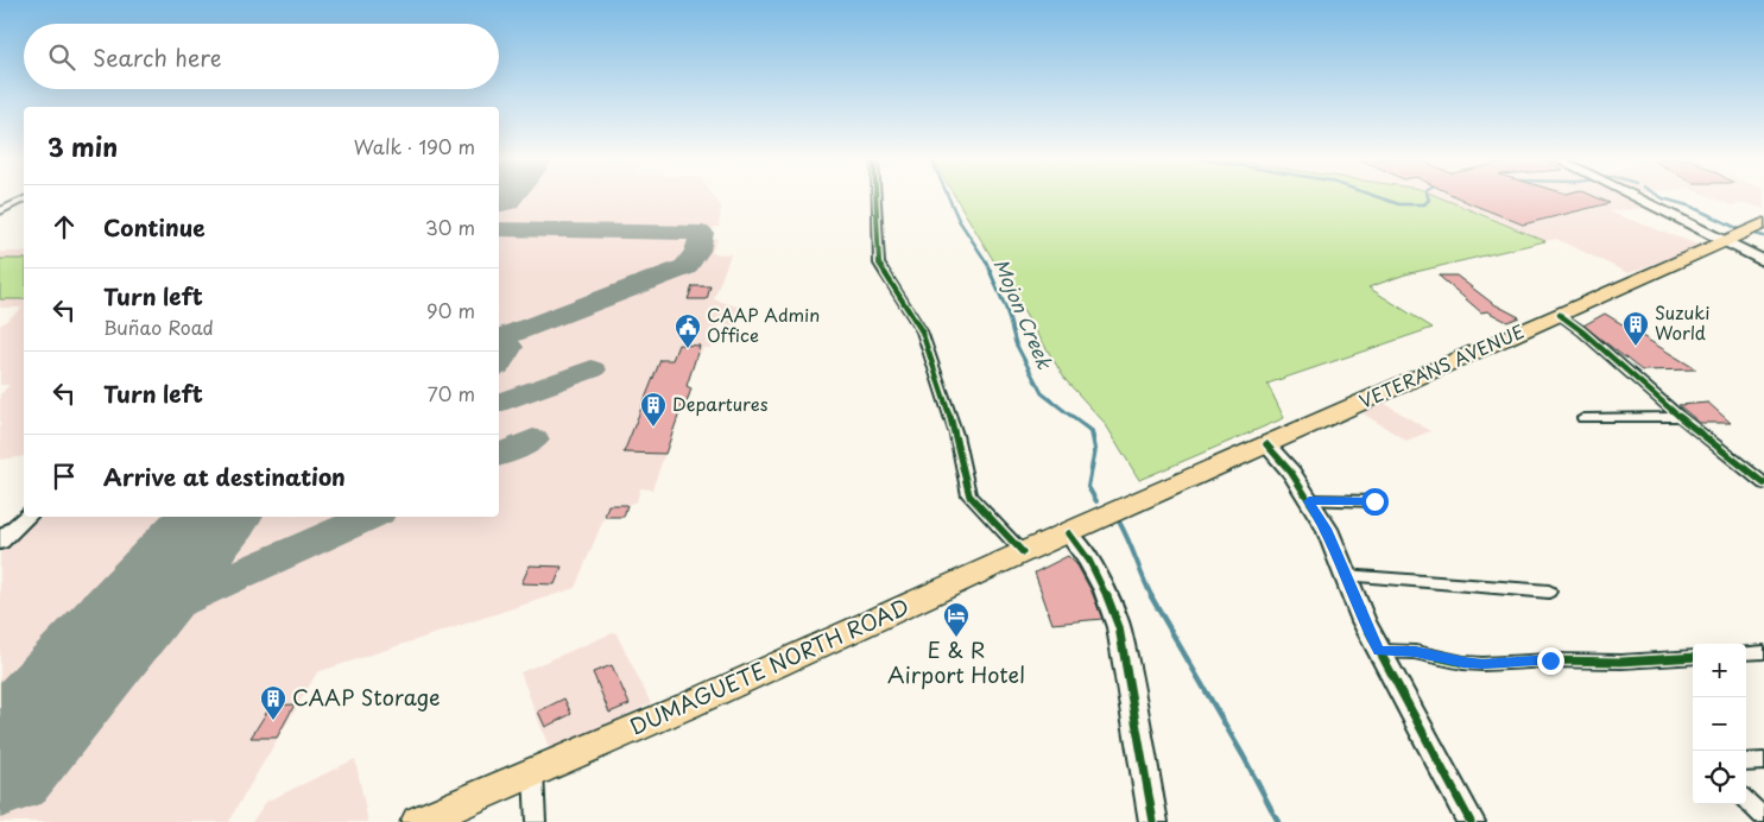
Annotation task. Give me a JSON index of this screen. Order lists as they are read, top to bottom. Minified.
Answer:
{"streets":{"highway":["VETERANS AVENUE","DUMAGUETE NORTH ROAD"]},"crossings":[["VETERANS AVENUE","DUMAGUETE NORTH ROAD"]],"water":["Mojon Creek"],"places":{"building":["Suzuki World","Departures","CAAP Storage"],"public building":["CAAP Admin Office"],"hotel":["E & R Airport Hotel"]},"page":{"search":"Search here","heading":["3 min","Walk · 190 m"],"list":[["Continue","30 m"],["Turn left","Buñao Road","90 m"],["Turn left","70 m"],"Arrive at destination"],"map_buttons":["+","−"]}}
